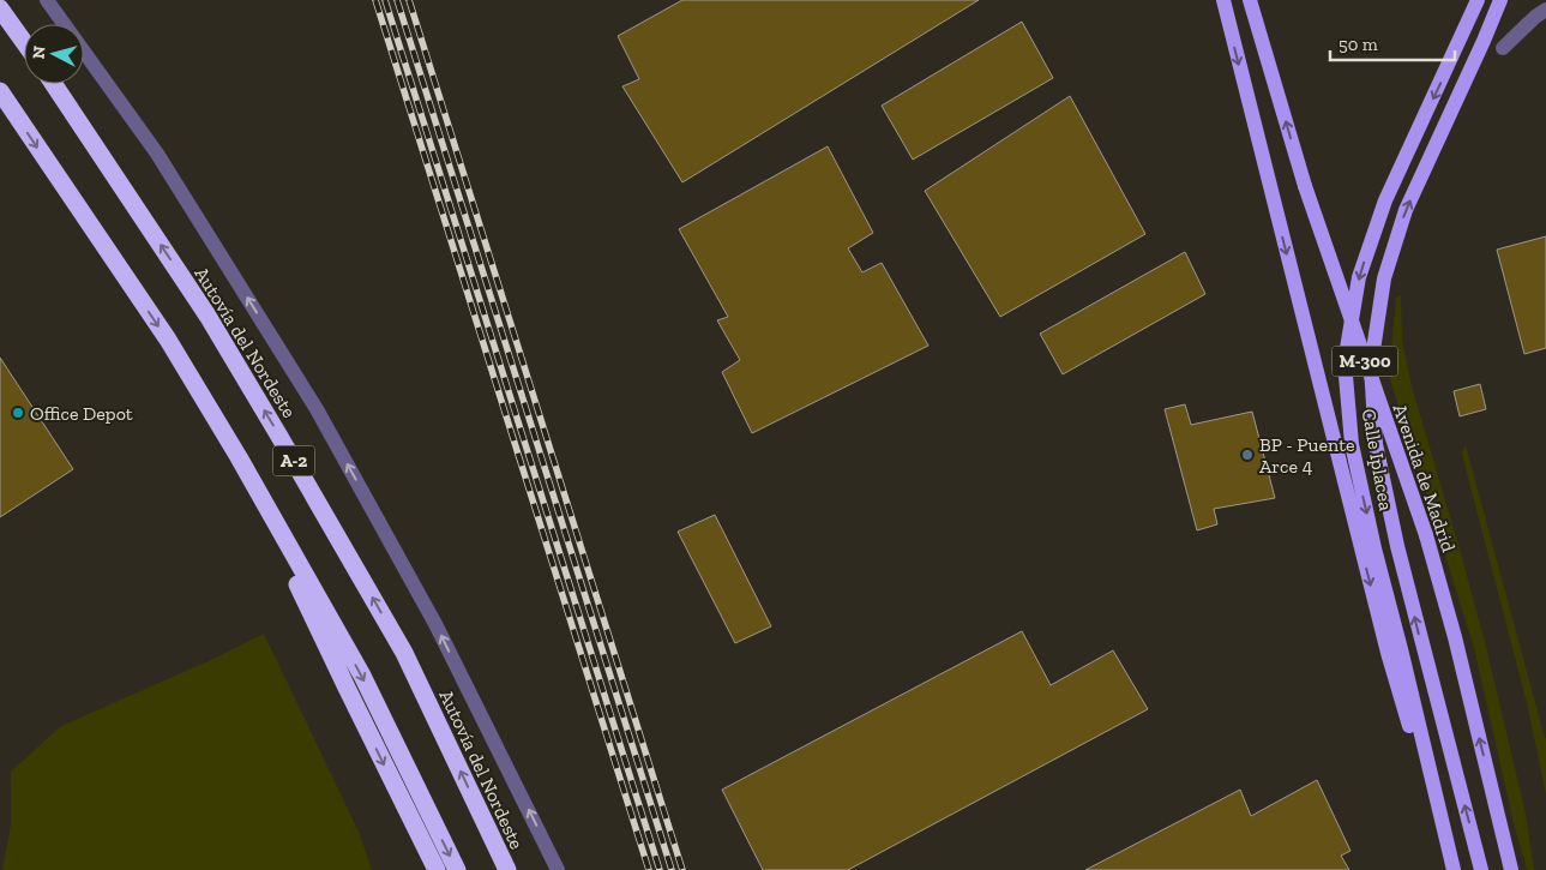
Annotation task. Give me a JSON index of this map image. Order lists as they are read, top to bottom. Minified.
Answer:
{"streets":{"highway":["Autovía del Nordeste","A-2"],"main road":["M-300","Calle Iplacea","Avenida de Madrid"]},"crossings":[["M-300","Calle Iplacea"]],"places":["Office Depot","BP - Puente Arce 4"],"scale_bar":"50 m","north":"left"}
